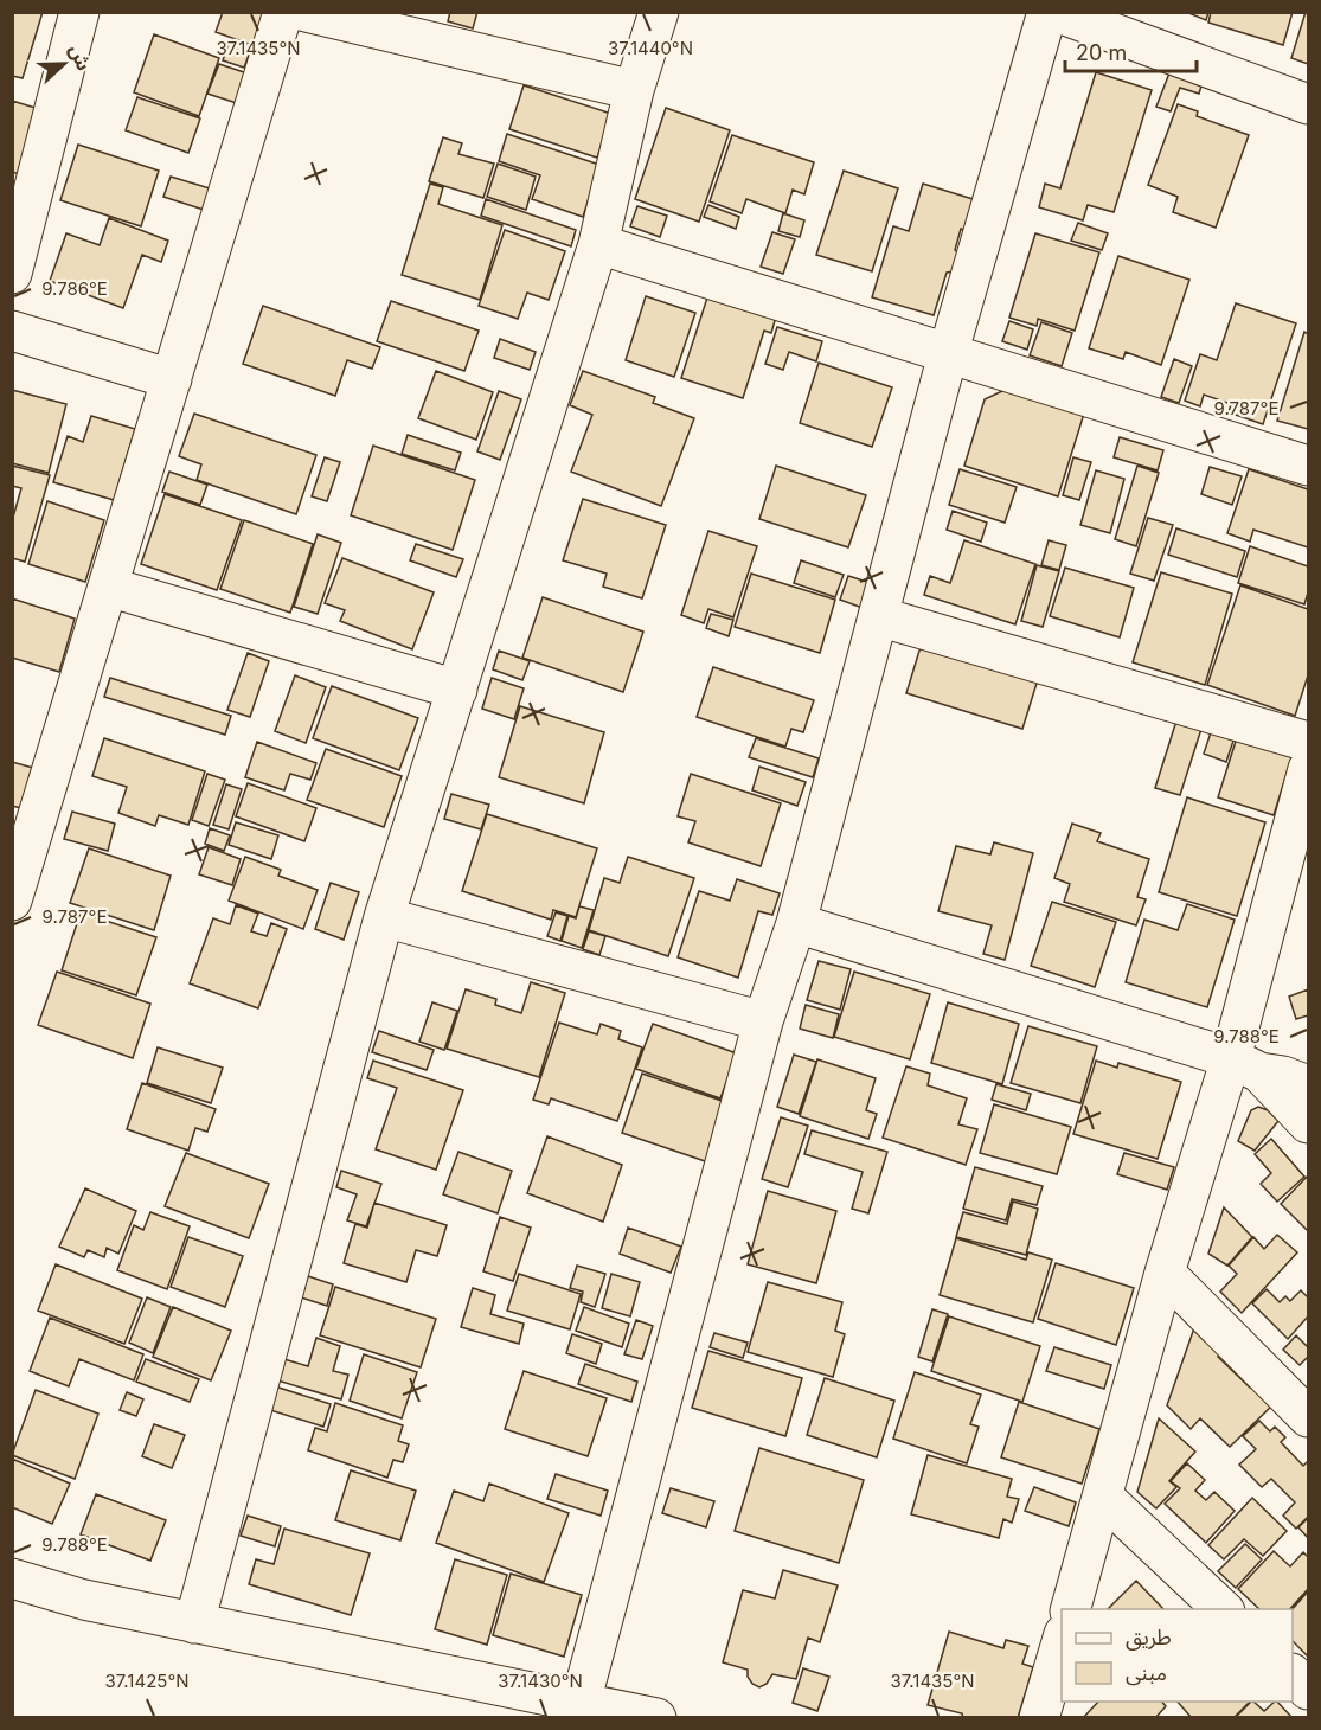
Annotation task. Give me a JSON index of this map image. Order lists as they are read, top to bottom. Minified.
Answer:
{"legend":["طريق","مبنى"],"scale_bar":"20 m","north":"right","coordinates":["37.1435°N","37.1440°N","9.786°E","9.787°E","9.788°E","37.1425°N","37.1430°N"]}
